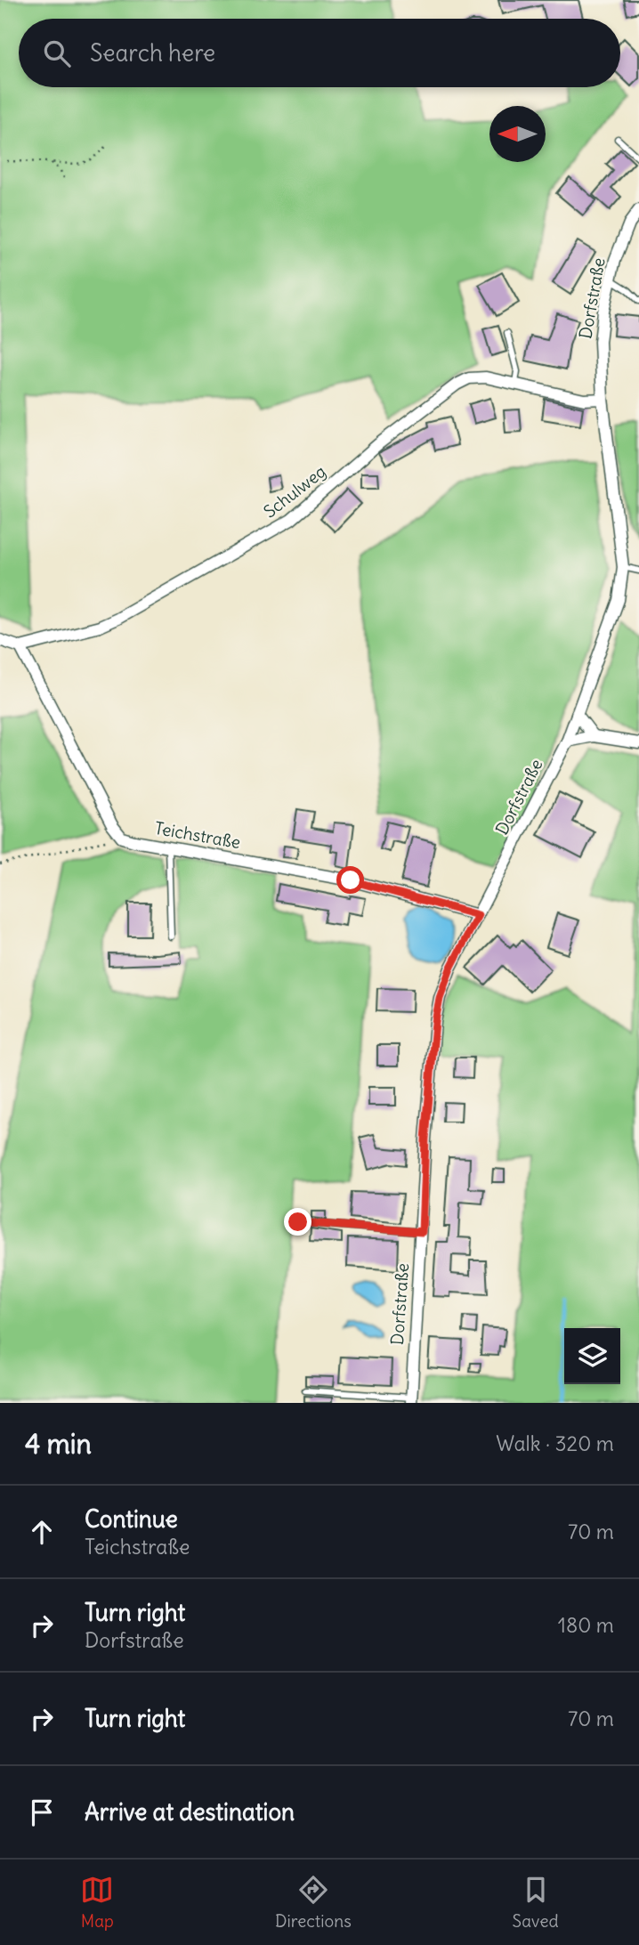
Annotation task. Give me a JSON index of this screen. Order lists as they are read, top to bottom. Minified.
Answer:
{"streets":{"street":["Dorfstraße","Schulweg","Teichstraße"]},"crossings":[["Dorfstraße","Schulweg"],["Dorfstraße","Teichstraße"]],"north":"left","page":{"search":"Search here","heading":["4 min","Walk · 320 m"],"list":[["Continue","Teichstraße","70 m"],["Turn right","Dorfstraße","180 m"],["Turn right","70 m"],"Arrive at destination"],"nav":["Map","Directions","Saved"]}}
